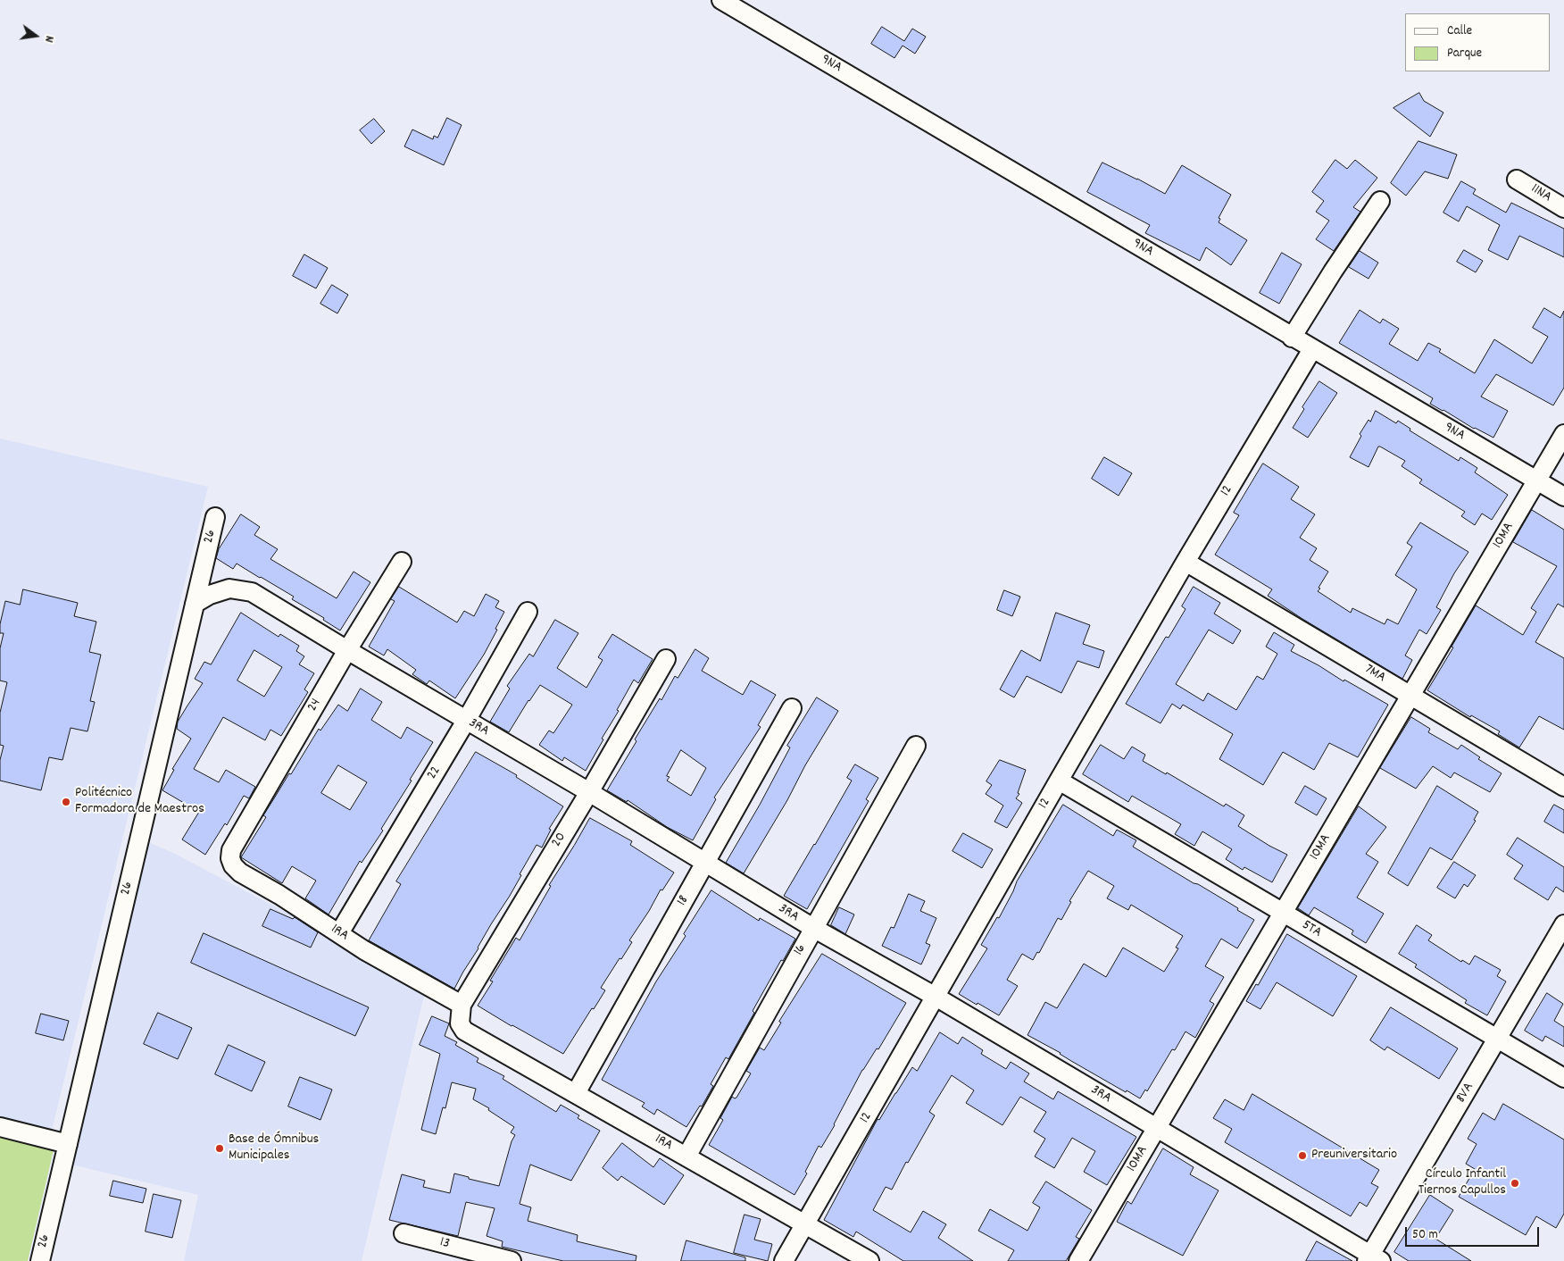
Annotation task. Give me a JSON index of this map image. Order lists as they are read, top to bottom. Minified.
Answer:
{"streets":{"street":["9NA","11NA","12","10MA","26","7MA","24","3RA","22","20","18","5TA","1RA","16","8VA","13"]},"crossings":[["9NA","12"],["9NA","10MA"],["12","7MA"],["12","3RA"],["12","5TA"],["12","1RA"],["10MA","7MA"],["10MA","3RA"],["10MA","5TA"],["26","3RA"],["24","3RA"],["24","1RA"],["3RA","22"],["3RA","20"],["3RA","18"],["3RA","16"],["3RA","8VA"],["22","1RA"],["20","1RA"],["18","1RA"],["5TA","8VA"],["1RA","16"]],"places":["Politécnico Formadora de Maestros","Base de Ómnibus Municipales","Preuniversitario","Círculo Infantil Tiernos Capullos"],"legend":["Calle","Parque"],"scale_bar":"50 m","north":"right"}
